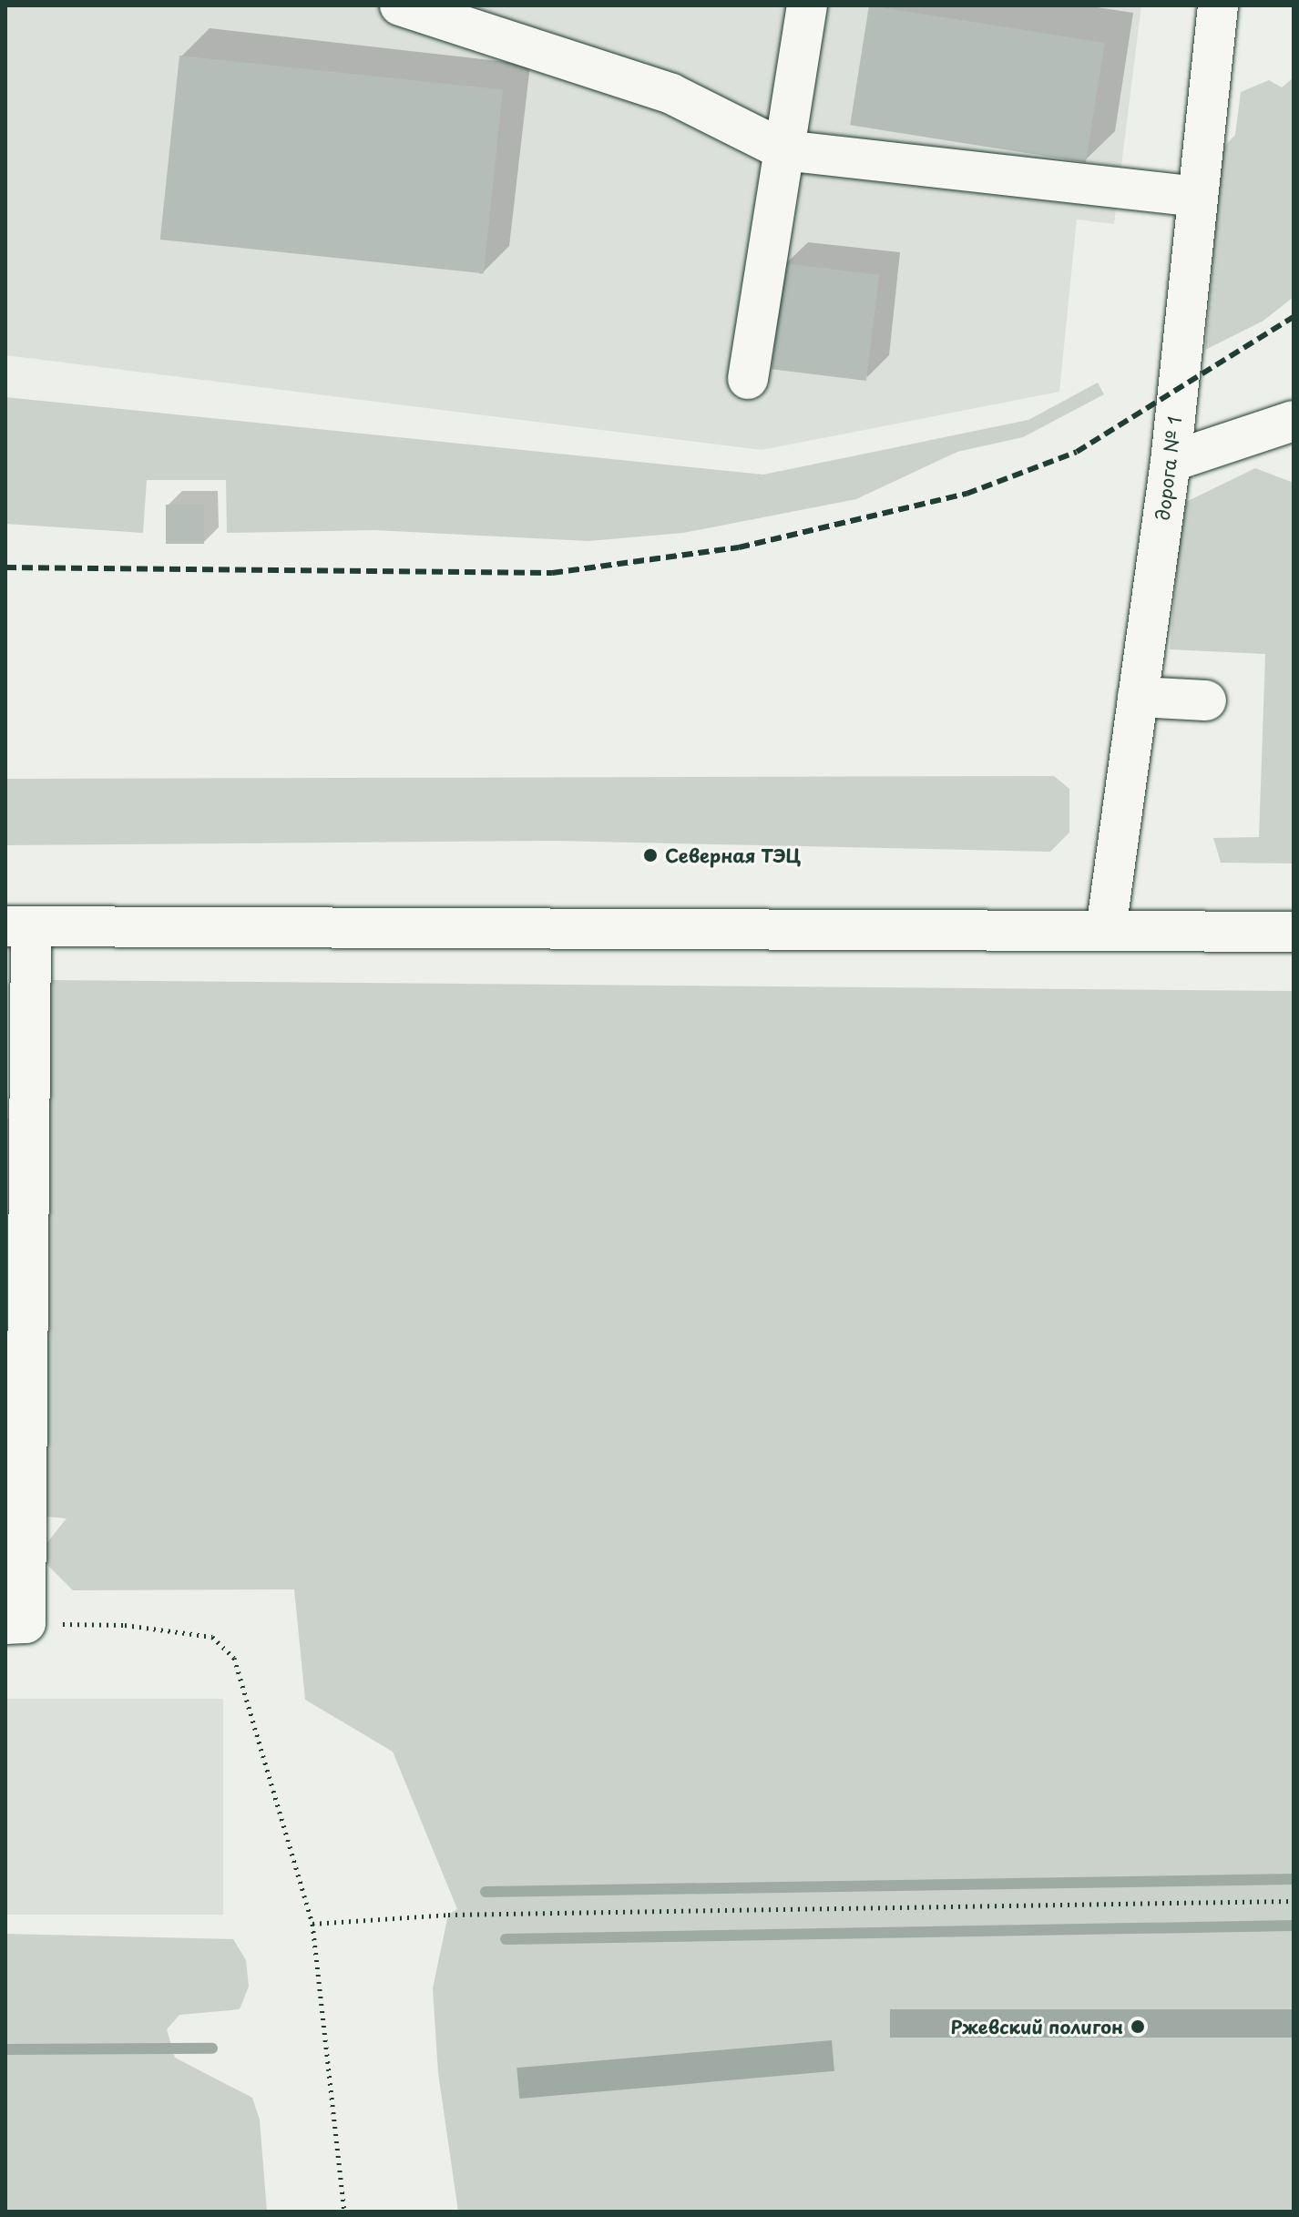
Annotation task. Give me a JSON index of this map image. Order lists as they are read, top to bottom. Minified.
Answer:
{"streets":{"main road":["дорога № 1"]},"places":["Северная ТЭЦ","Ржевский полигон"]}
